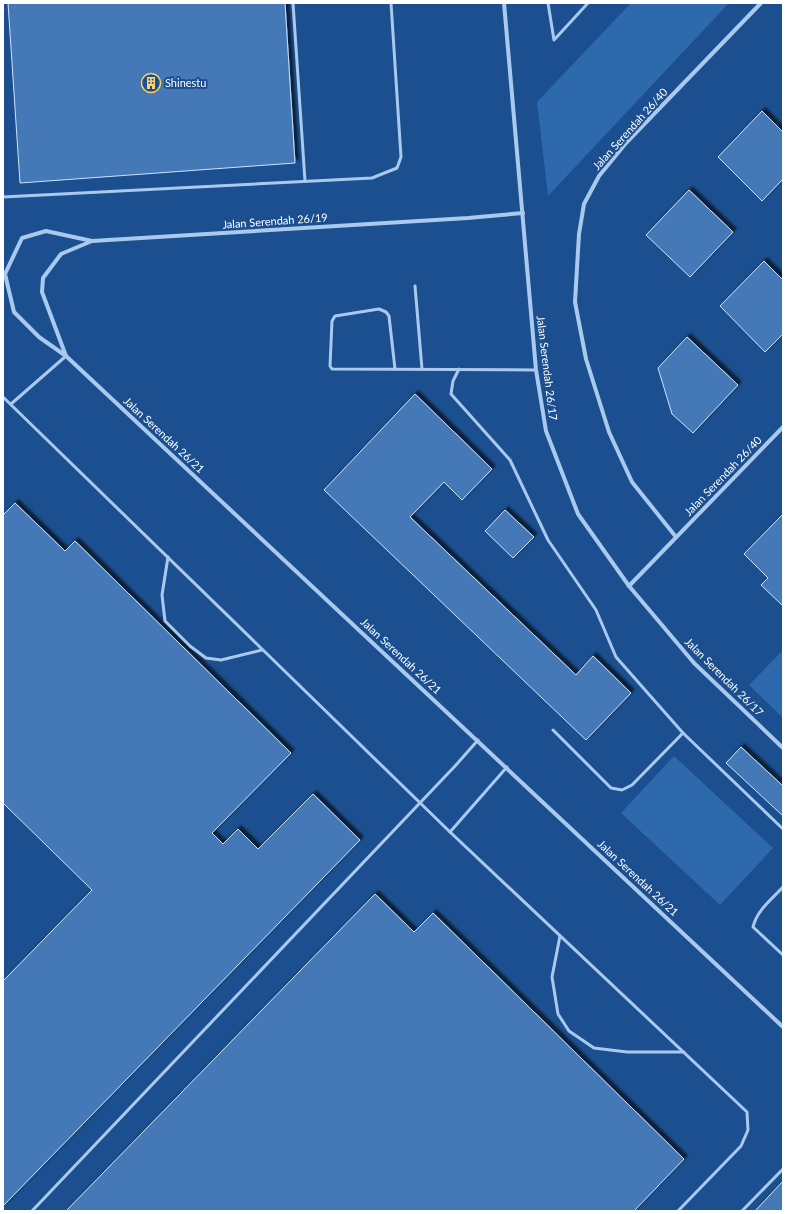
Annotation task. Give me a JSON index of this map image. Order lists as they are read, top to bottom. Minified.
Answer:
{"streets":{"street":["Jalan Serendah 26/40","Jalan Serendah 26/19","Jalan Serendah 26/17","Jalan Serendah 26/21"]},"crossings":[["Jalan Serendah 26/40","Jalan Serendah 26/17"],["Jalan Serendah 26/19","Jalan Serendah 26/17"],["Jalan Serendah 26/19","Jalan Serendah 26/21"]],"places":{"building":["Shinestu"]}}
